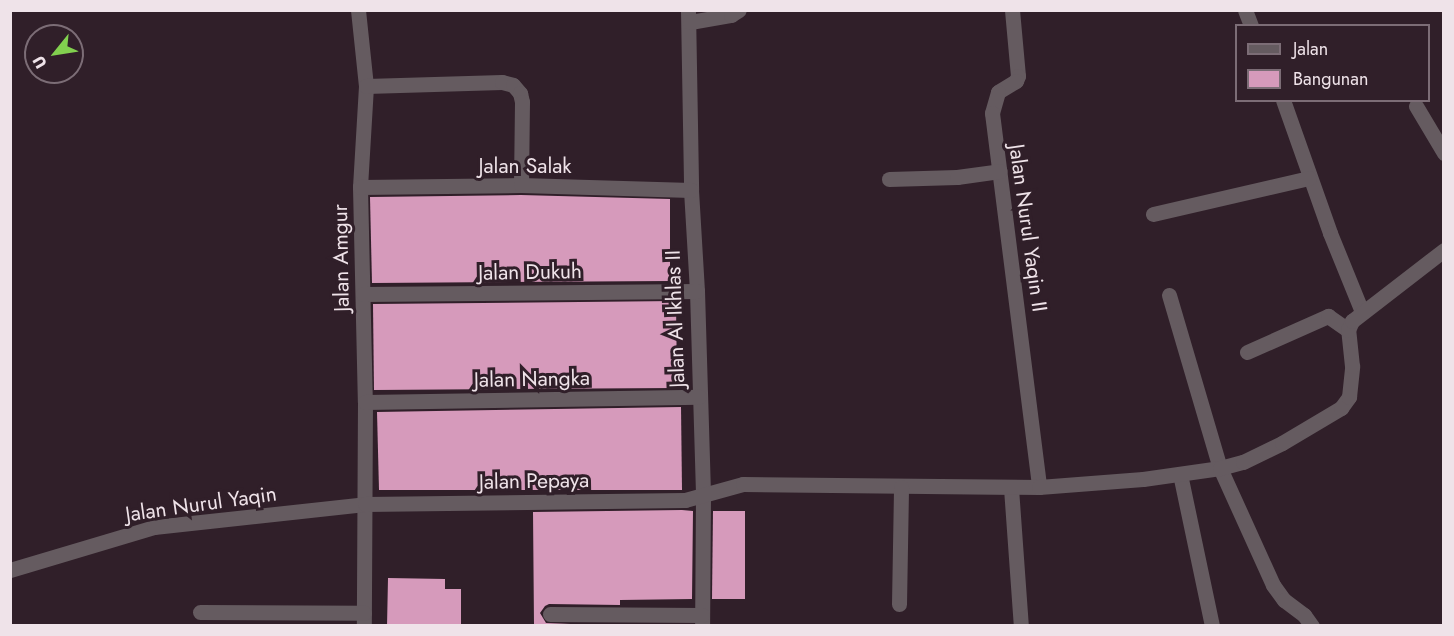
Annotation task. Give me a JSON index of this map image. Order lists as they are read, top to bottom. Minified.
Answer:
{"streets":{"street":["Jalan Salak","Jalan Nurul Yaqin II","Jalan Amgur","Jalan Dukuh","Jalan Al Ikhlas II","Jalan Nangka","Jalan Pepaya","Jalan Nurul Yaqin"]},"crossings":[["Jalan Salak","Jalan Amgur"],["Jalan Salak","Jalan Al Ikhlas II"],["Jalan Nurul Yaqin II","Jalan Pepaya"],["Jalan Amgur","Jalan Dukuh"],["Jalan Amgur","Jalan Nangka"],["Jalan Amgur","Jalan Pepaya"],["Jalan Amgur","Jalan Nurul Yaqin"],["Jalan Dukuh","Jalan Al Ikhlas II"],["Jalan Al Ikhlas II","Jalan Nangka"],["Jalan Al Ikhlas II","Jalan Pepaya"],["Jalan Pepaya","Jalan Nurul Yaqin"]],"legend":["Jalan","Bangunan"],"north":"bottom left"}
